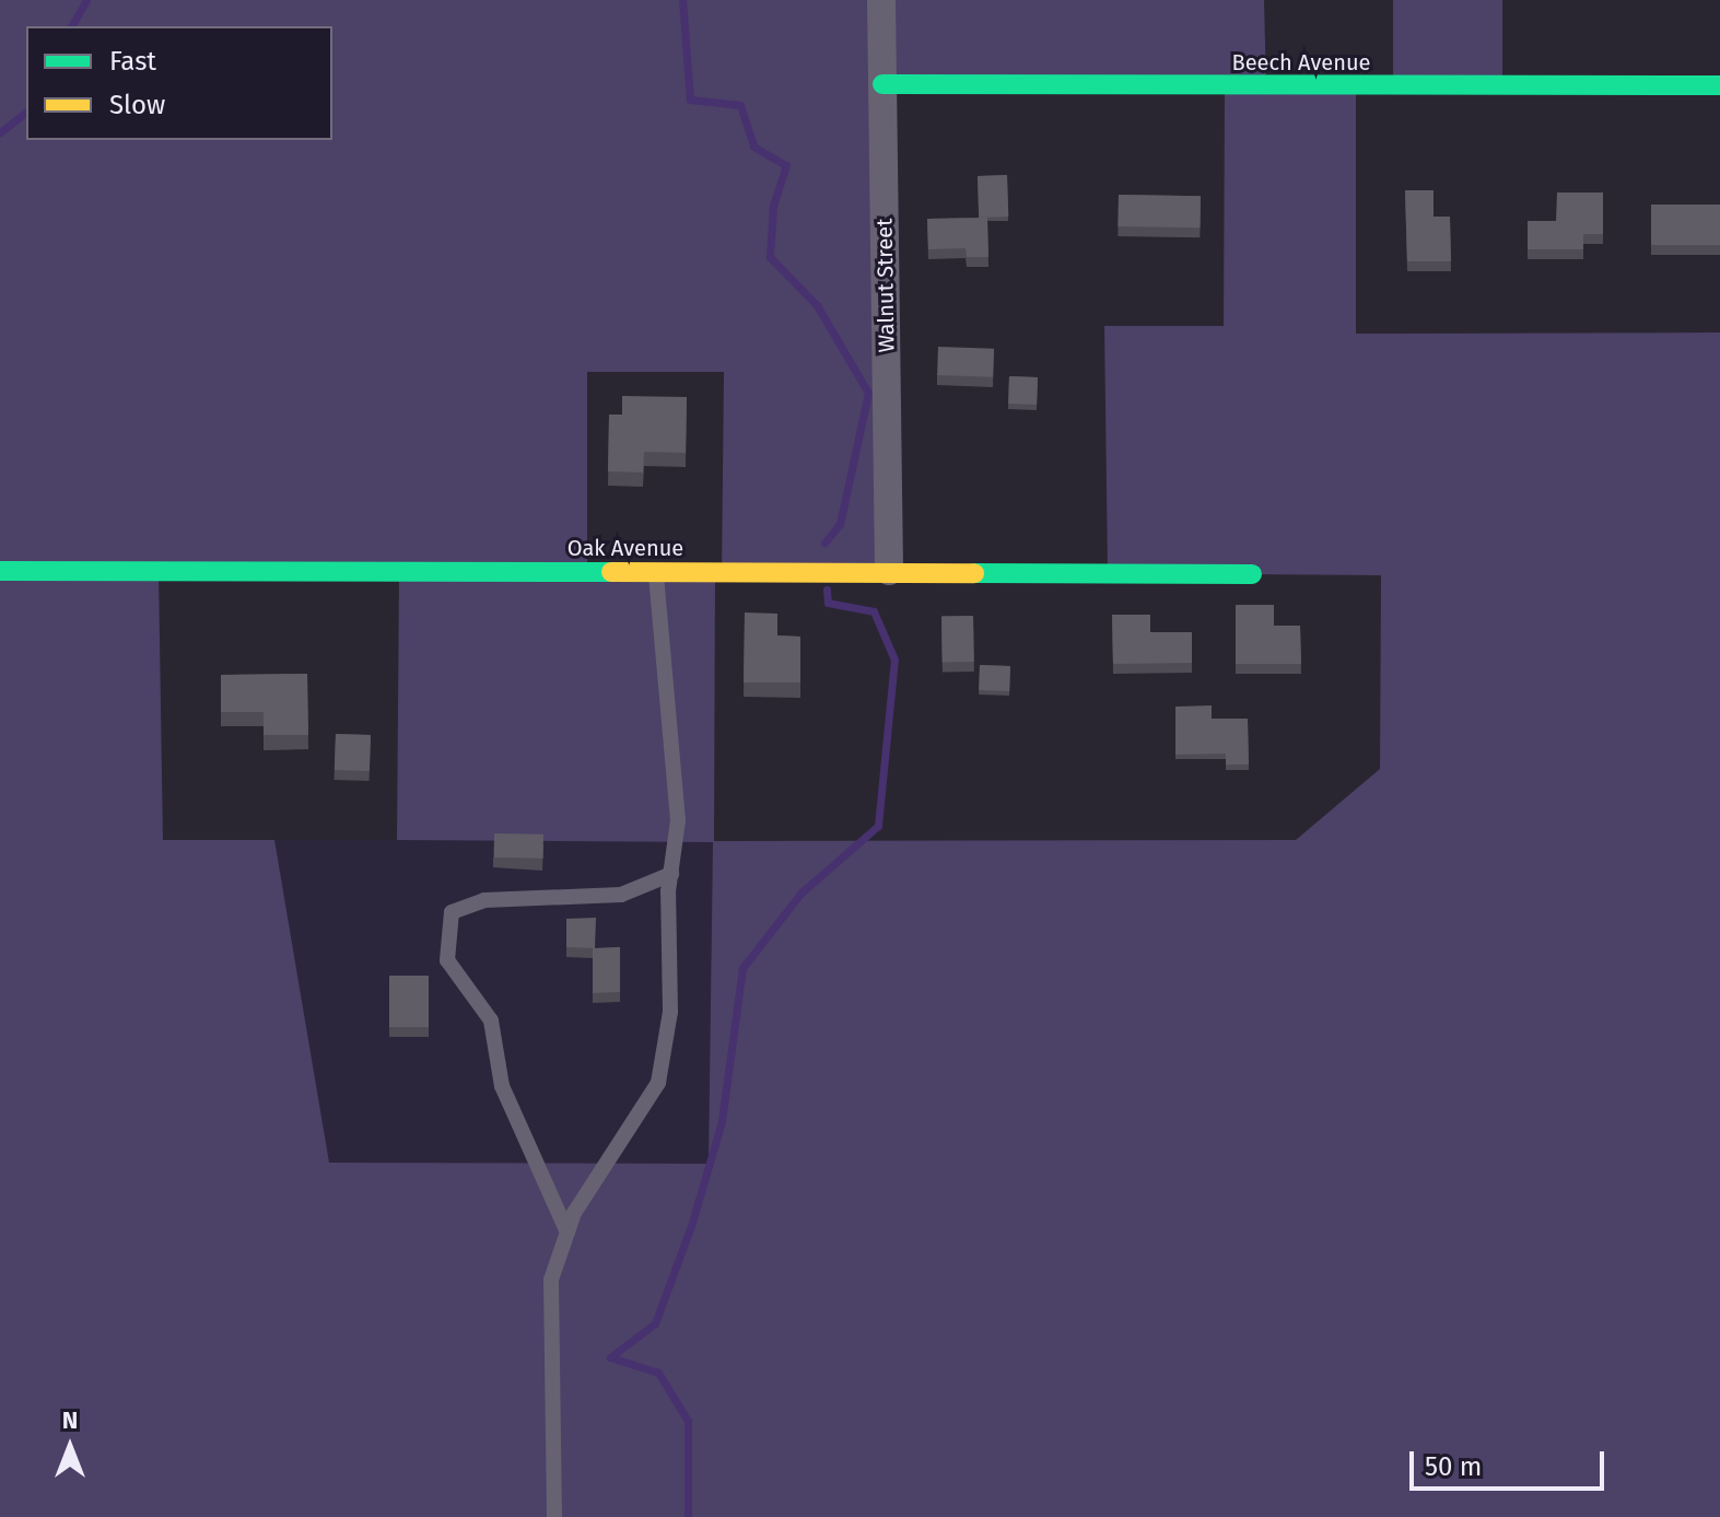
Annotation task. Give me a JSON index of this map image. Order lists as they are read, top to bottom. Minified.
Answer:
{"streets":{"street":["Beech Avenue","Walnut Street","Oak Avenue"]},"crossings":[["Beech Avenue","Walnut Street"],["Walnut Street","Oak Avenue"]],"legend":["Fast","Slow"],"scale_bar":"50 m","north":"top"}
